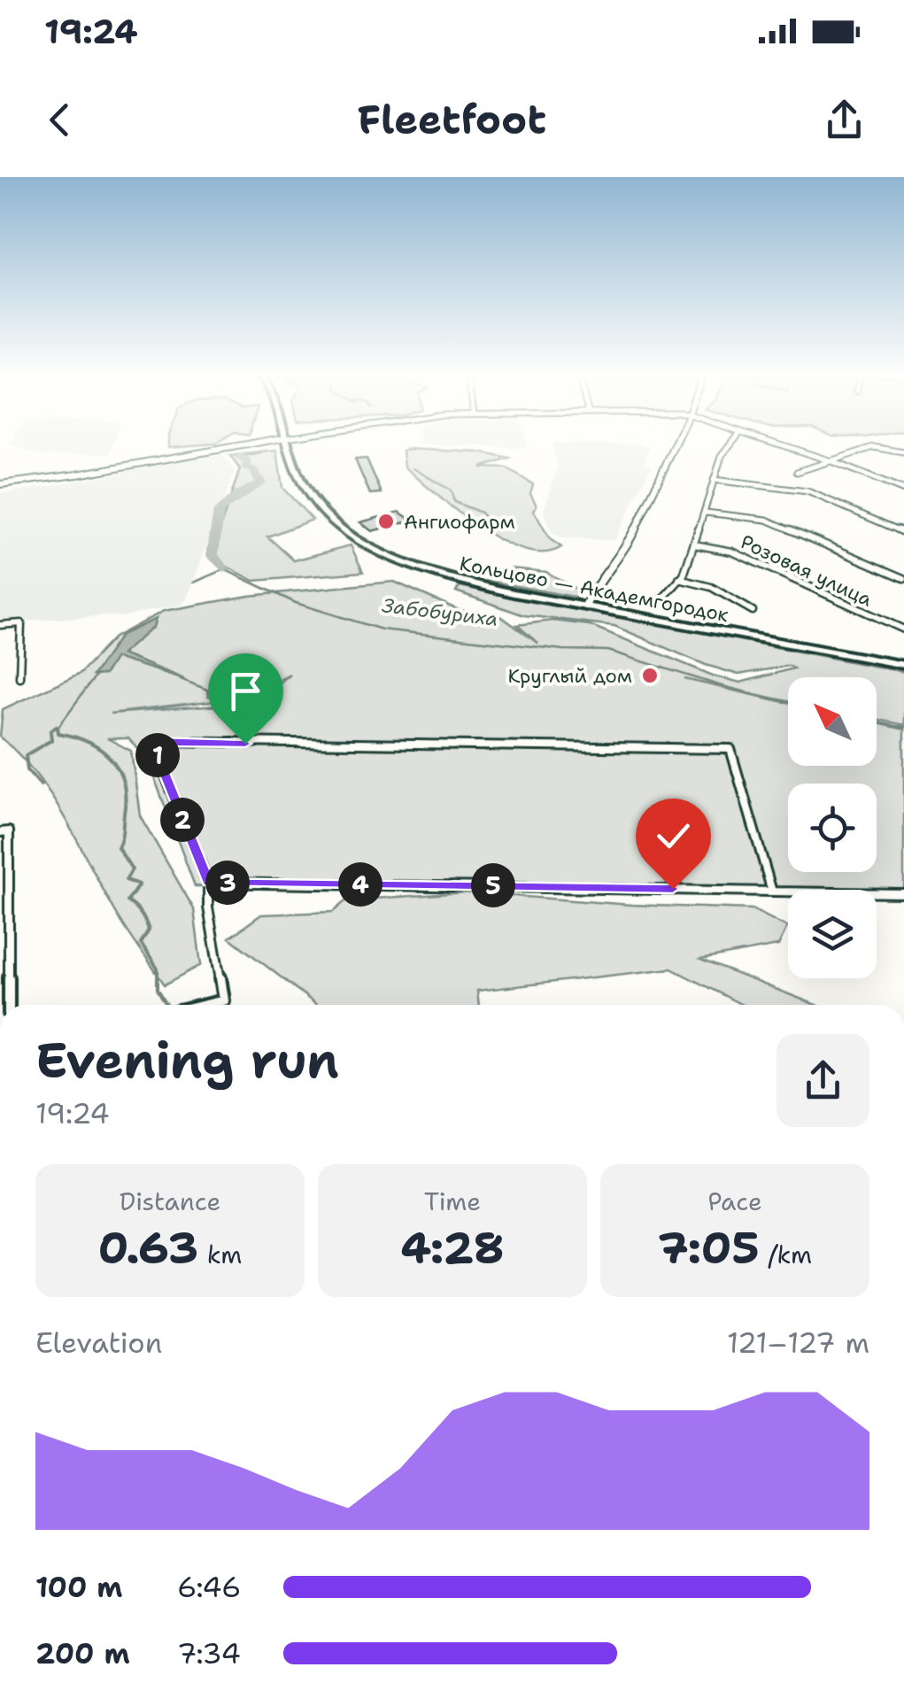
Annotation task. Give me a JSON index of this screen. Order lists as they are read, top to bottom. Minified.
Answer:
{"streets":{"main road":["Кольцово — Академгородок"],"street":["Розовая улица"]},"water":["Забобуриха"],"places":["Ангиофарм","Круглый дом"],"north":"top left","page":{"status":"19:24","header":"Fleetfoot","pins":["1","2","3","4","5"],"heading":["Evening run","19:24"],"stats":[["Distance","0.63 km"],["Time","4:28"],["Pace","7:05 /km"]],"chart":["Elevation","121–127 m"],"list":[{"name":"100 m","note":"6:46"},{"name":"200 m","note":"7:34"}]}}
